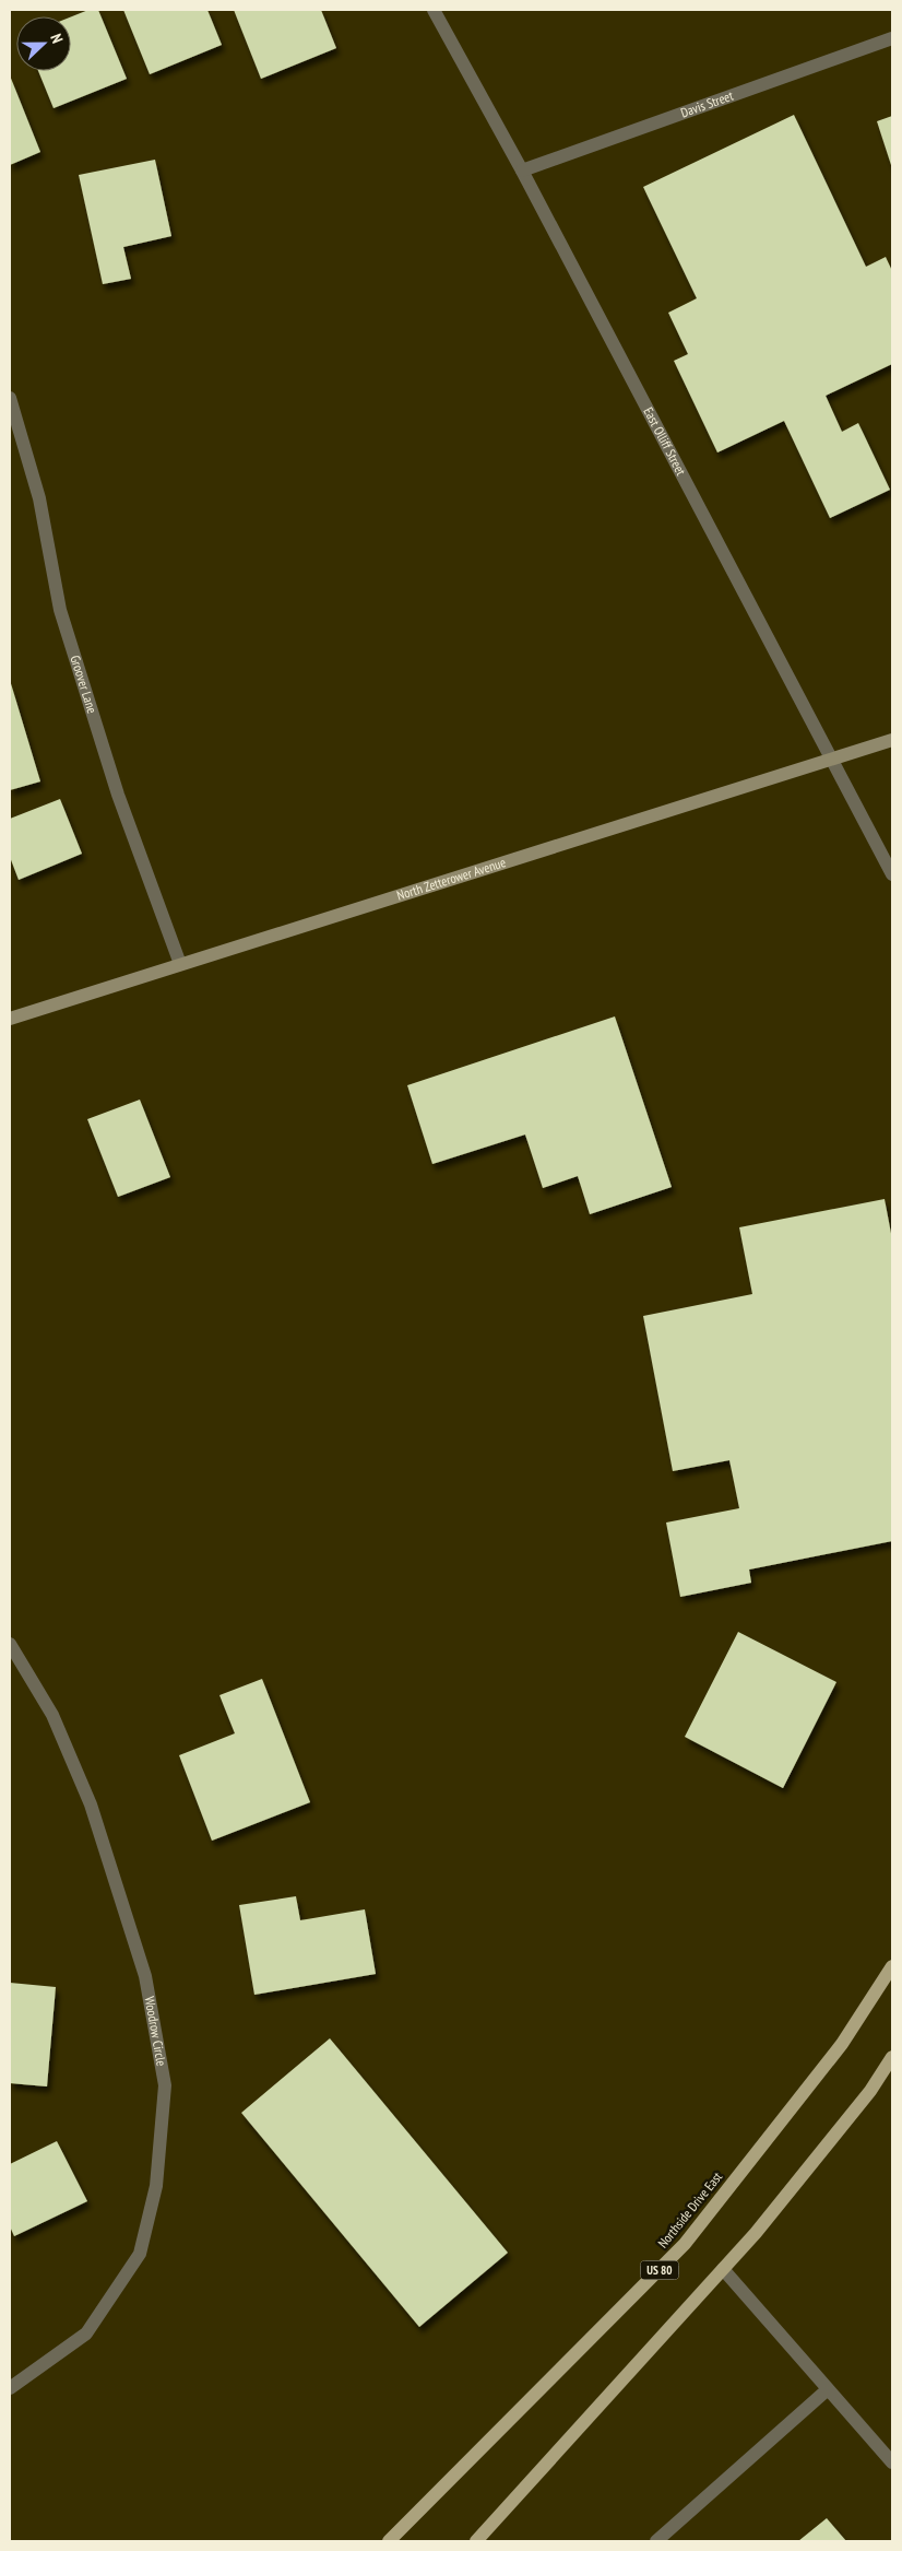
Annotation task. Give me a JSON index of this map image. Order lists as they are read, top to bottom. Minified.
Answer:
{"streets":{"main road":["Northside Drive East","US 80"],"street":["Davis Street","East Olliff Street","Groover Lane","North Zetterower Avenue","Woodrow Circle"]},"crossings":[["Davis Street","East Olliff Street"],["East Olliff Street","North Zetterower Avenue"],["Groover Lane","North Zetterower Avenue"]],"north":"right"}
